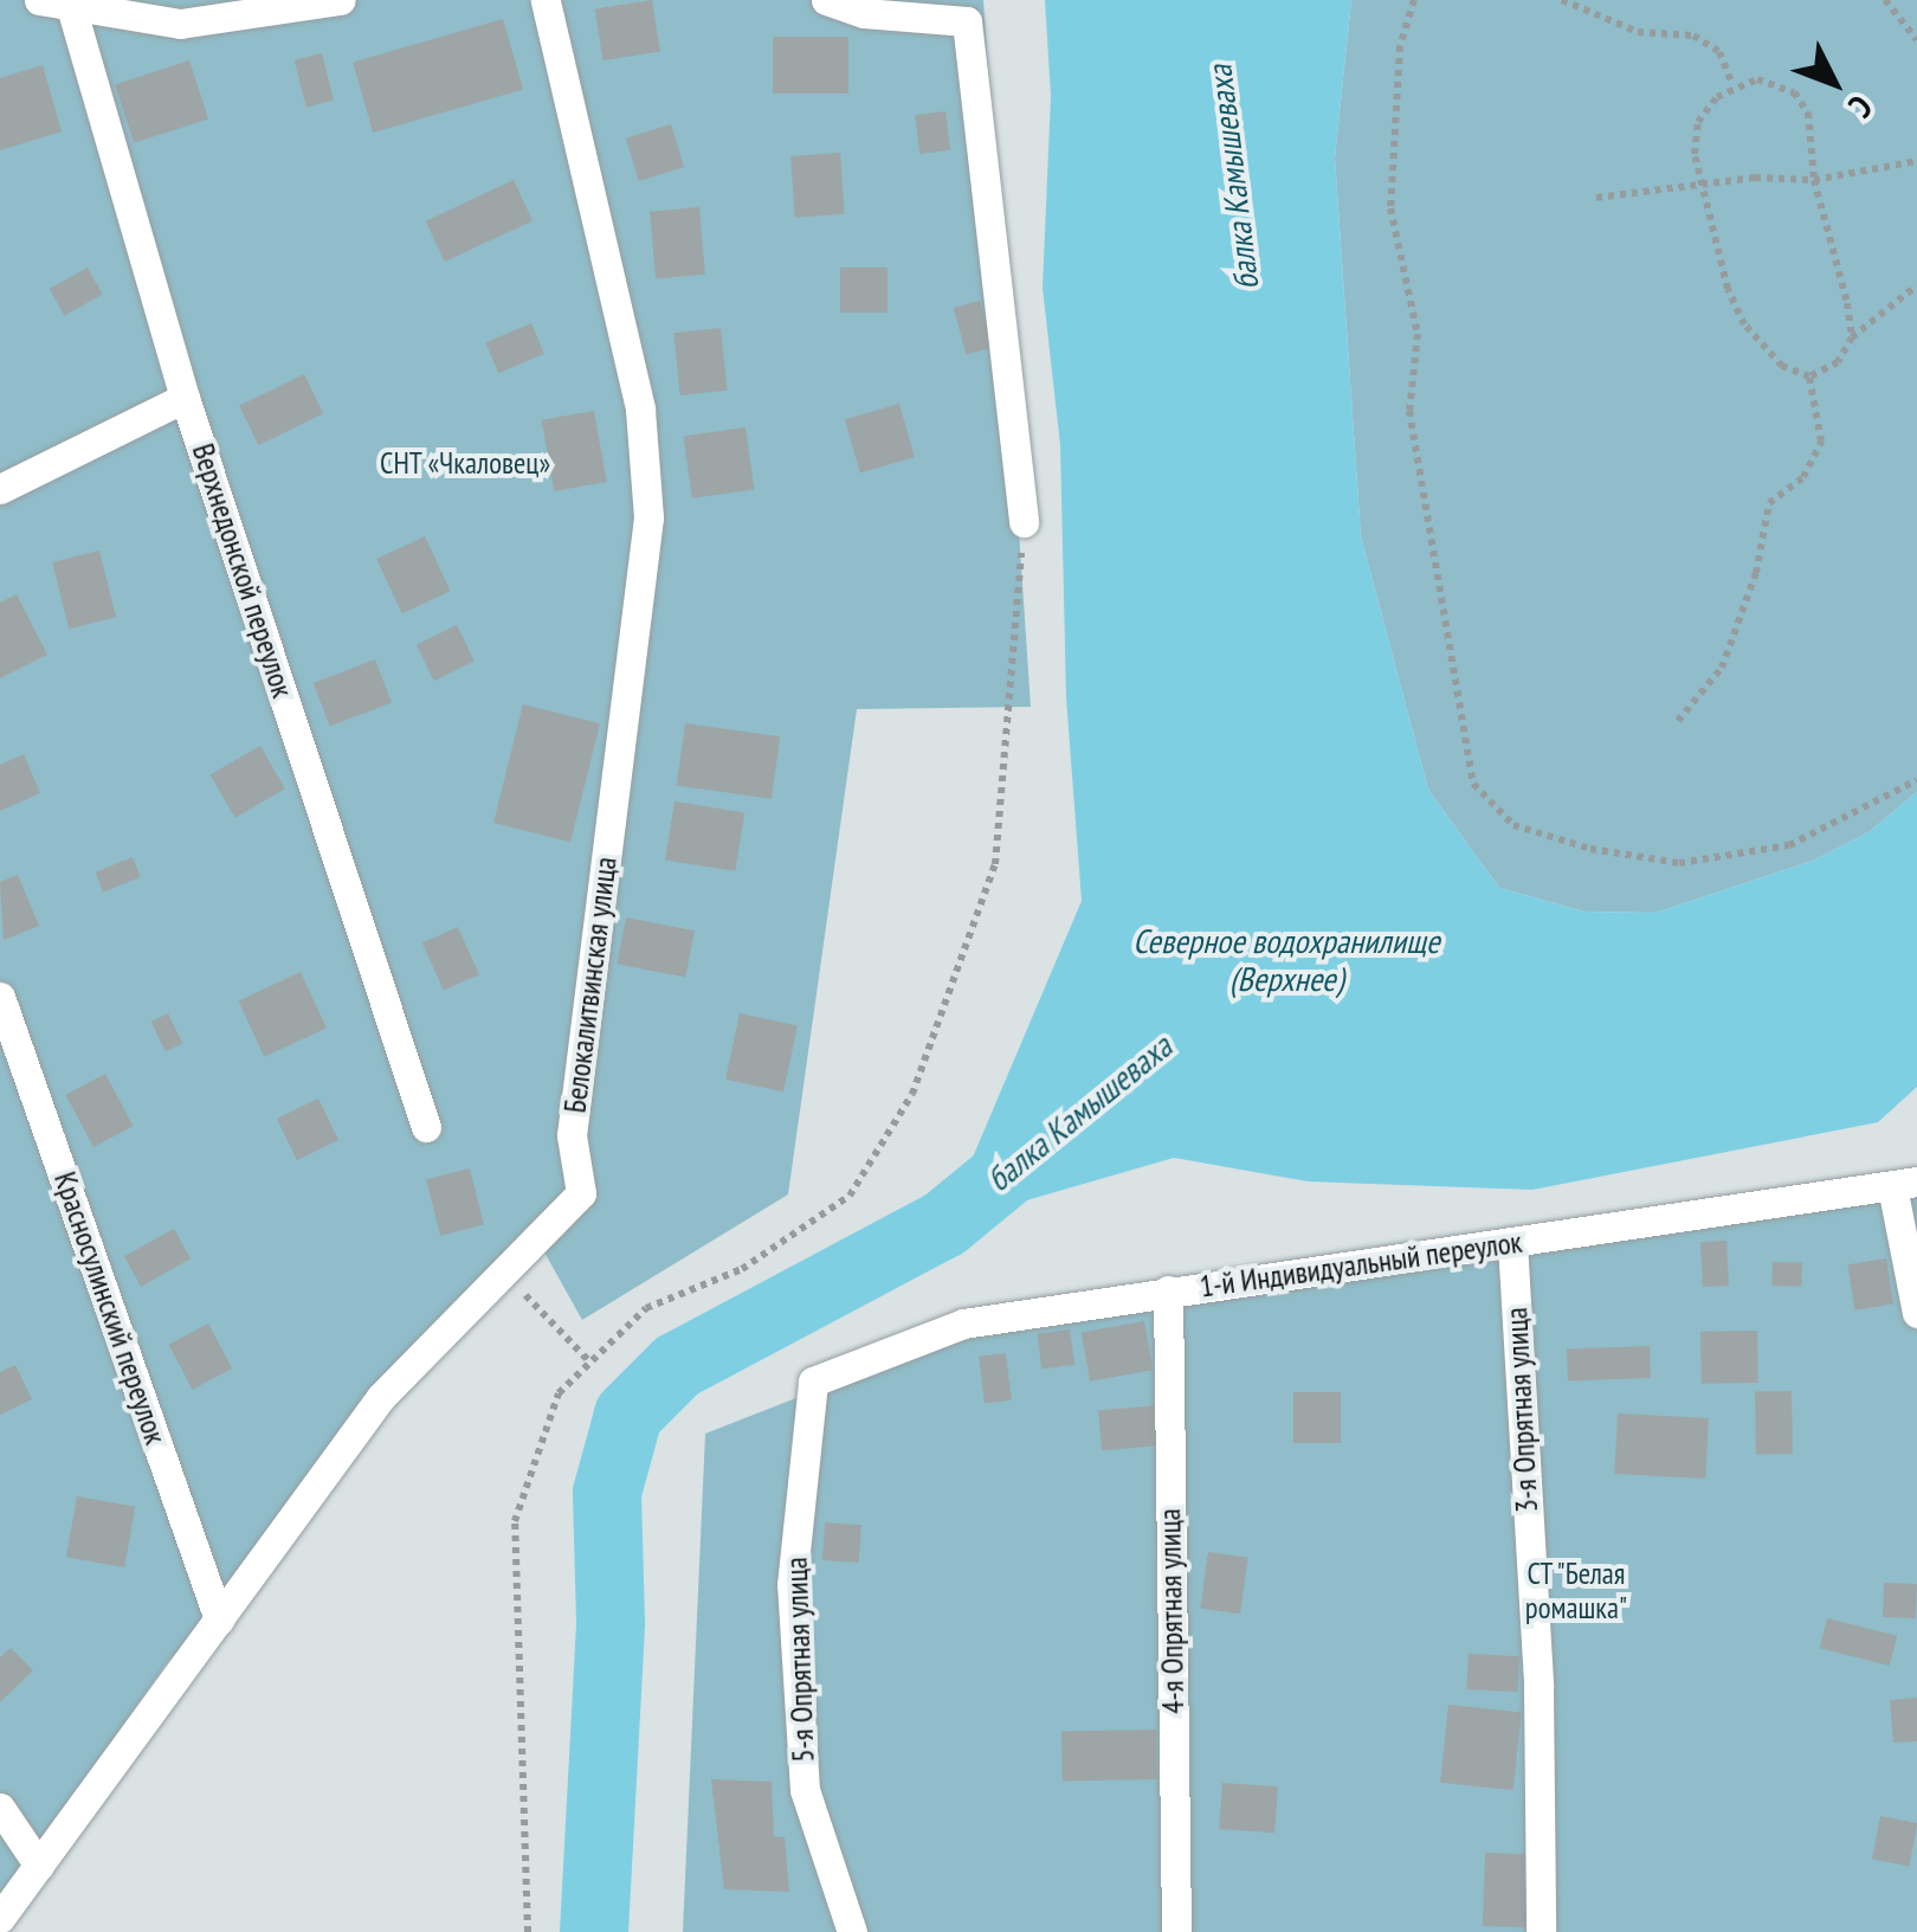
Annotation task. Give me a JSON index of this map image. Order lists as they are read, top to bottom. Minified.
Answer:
{"streets":{"street":["Верхнедонской переулок","Белокалитвинская улица","1-й Индивидуальный переулок","Красносулинский переулок","3-я Опрятная улица","4-я Опрятная улица","5-я Опрятная улица"]},"crossings":[["Белокалитвинская улица","Красносулинский переулок"],["1-й Индивидуальный переулок","3-я Опрятная улица"],["1-й Индивидуальный переулок","4-я Опрятная улица"],["1-й Индивидуальный переулок","5-я Опрятная улица"]],"water":["балка Камышеваха","Северное водохранилище (Верхнее)"],"parks":["СНТ «Чкаловец»","СТ \"Белая ромашка\""],"north":"bottom right"}
